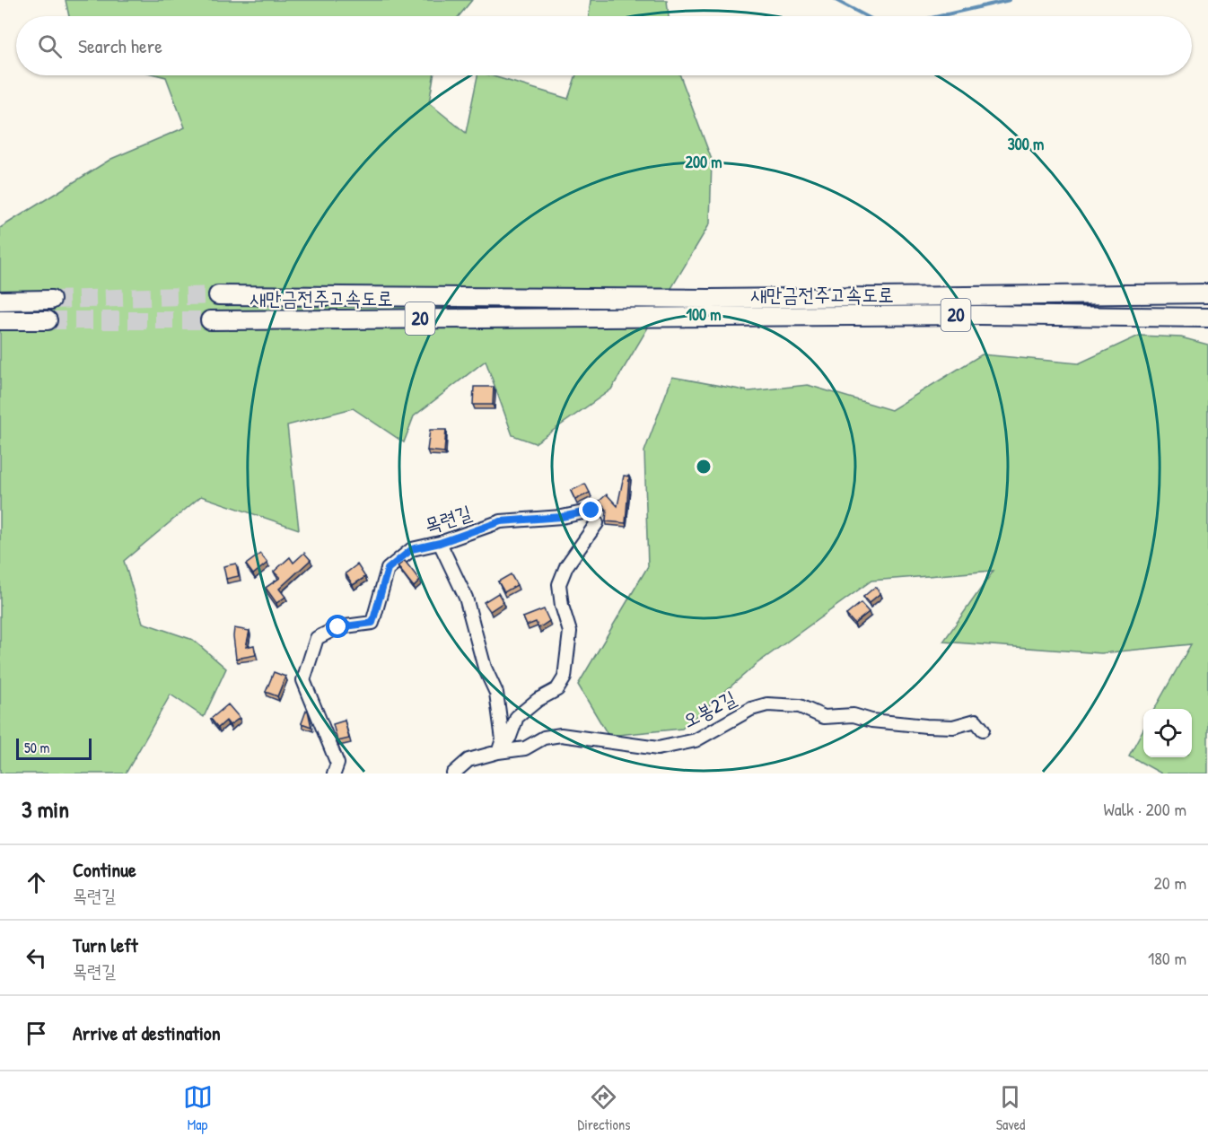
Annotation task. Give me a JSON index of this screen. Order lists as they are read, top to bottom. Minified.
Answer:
{"streets":{"highway":["새만금전주고속도로","20"],"street":["목련길","오봉2길"]},"crossings":[["목련길","오봉2길"]],"scale_bar":"50 m","page":{"search":"Search here","scale":"50 m","heading":["3 min","Walk · 200 m"],"list":[["Continue","목련길","20 m"],["Turn left","목련길","180 m"],"Arrive at destination"],"nav":["Map","Directions","Saved"]},"rings":["300 m","200 m","100 m"]}
